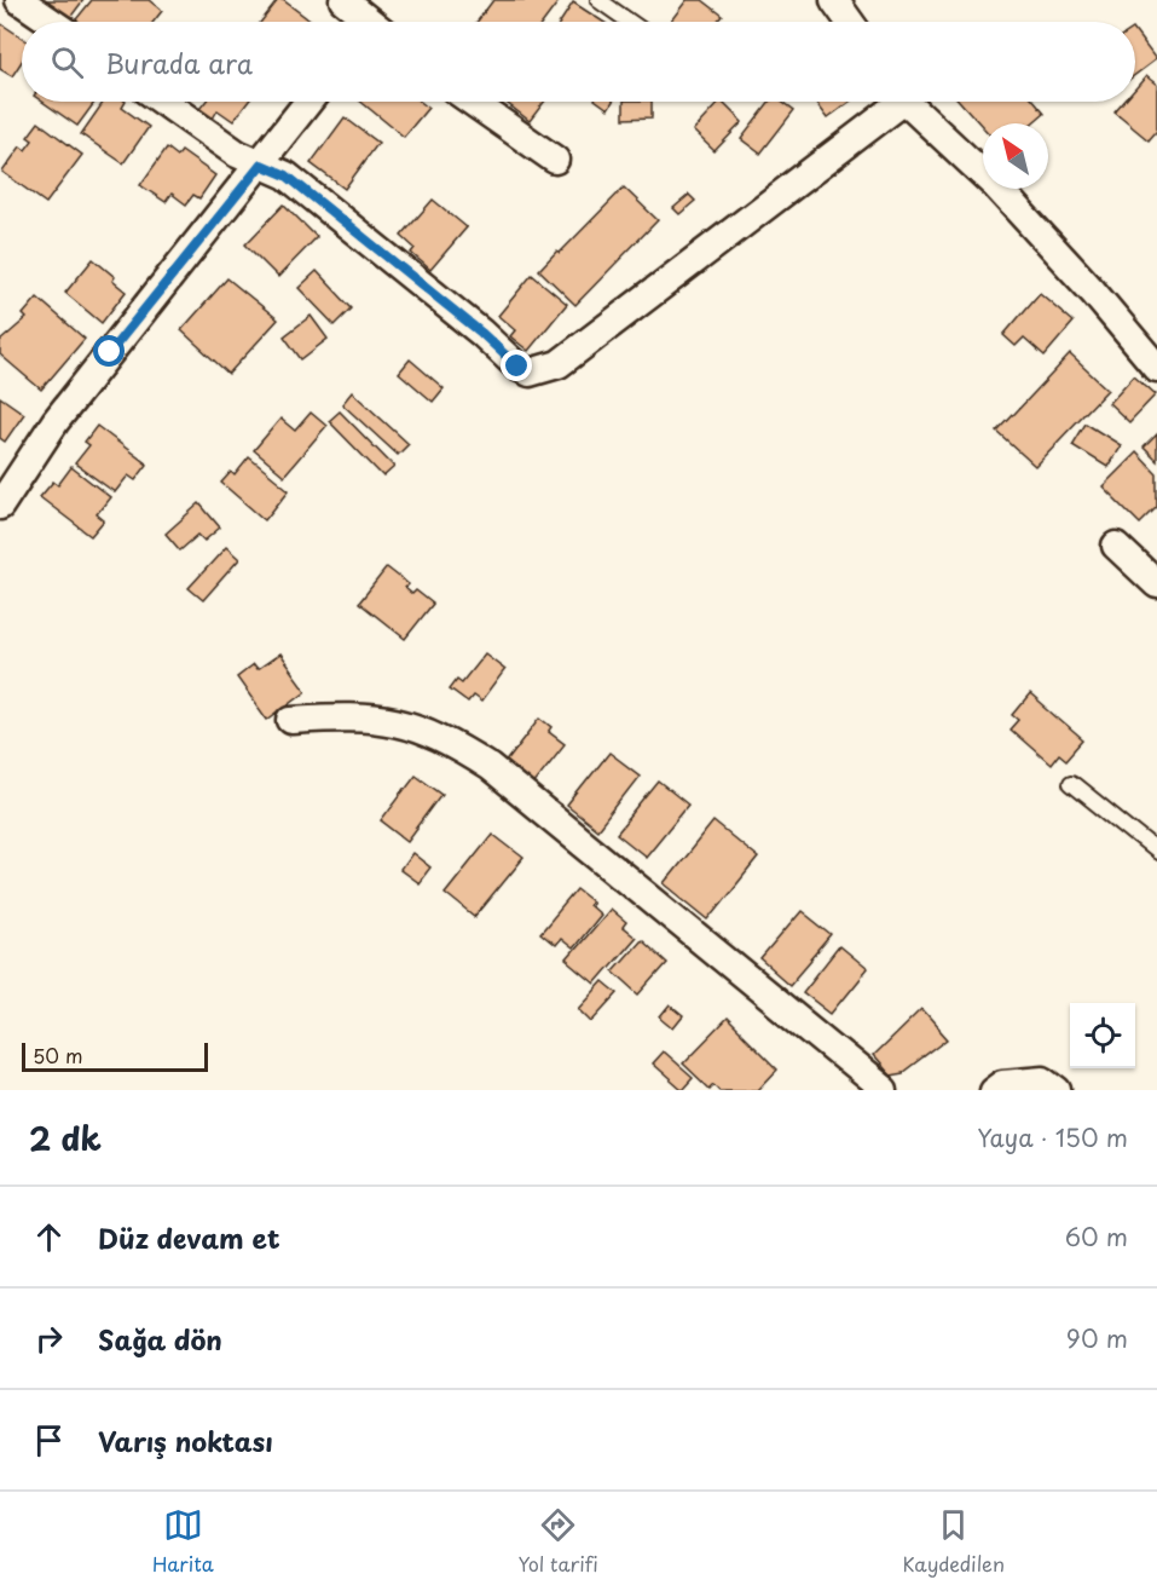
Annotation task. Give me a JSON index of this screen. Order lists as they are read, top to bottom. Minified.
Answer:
{"scale_bar":"50 m","north":"top left","page":{"search":"Burada ara","scale":"50 m","heading":["2 dk","Yaya · 150 m"],"list":[["Düz devam et","60 m"],["Sağa dön","90 m"],"Varış noktası"],"nav":["Harita","Yol tarifi","Kaydedilen"]}}
